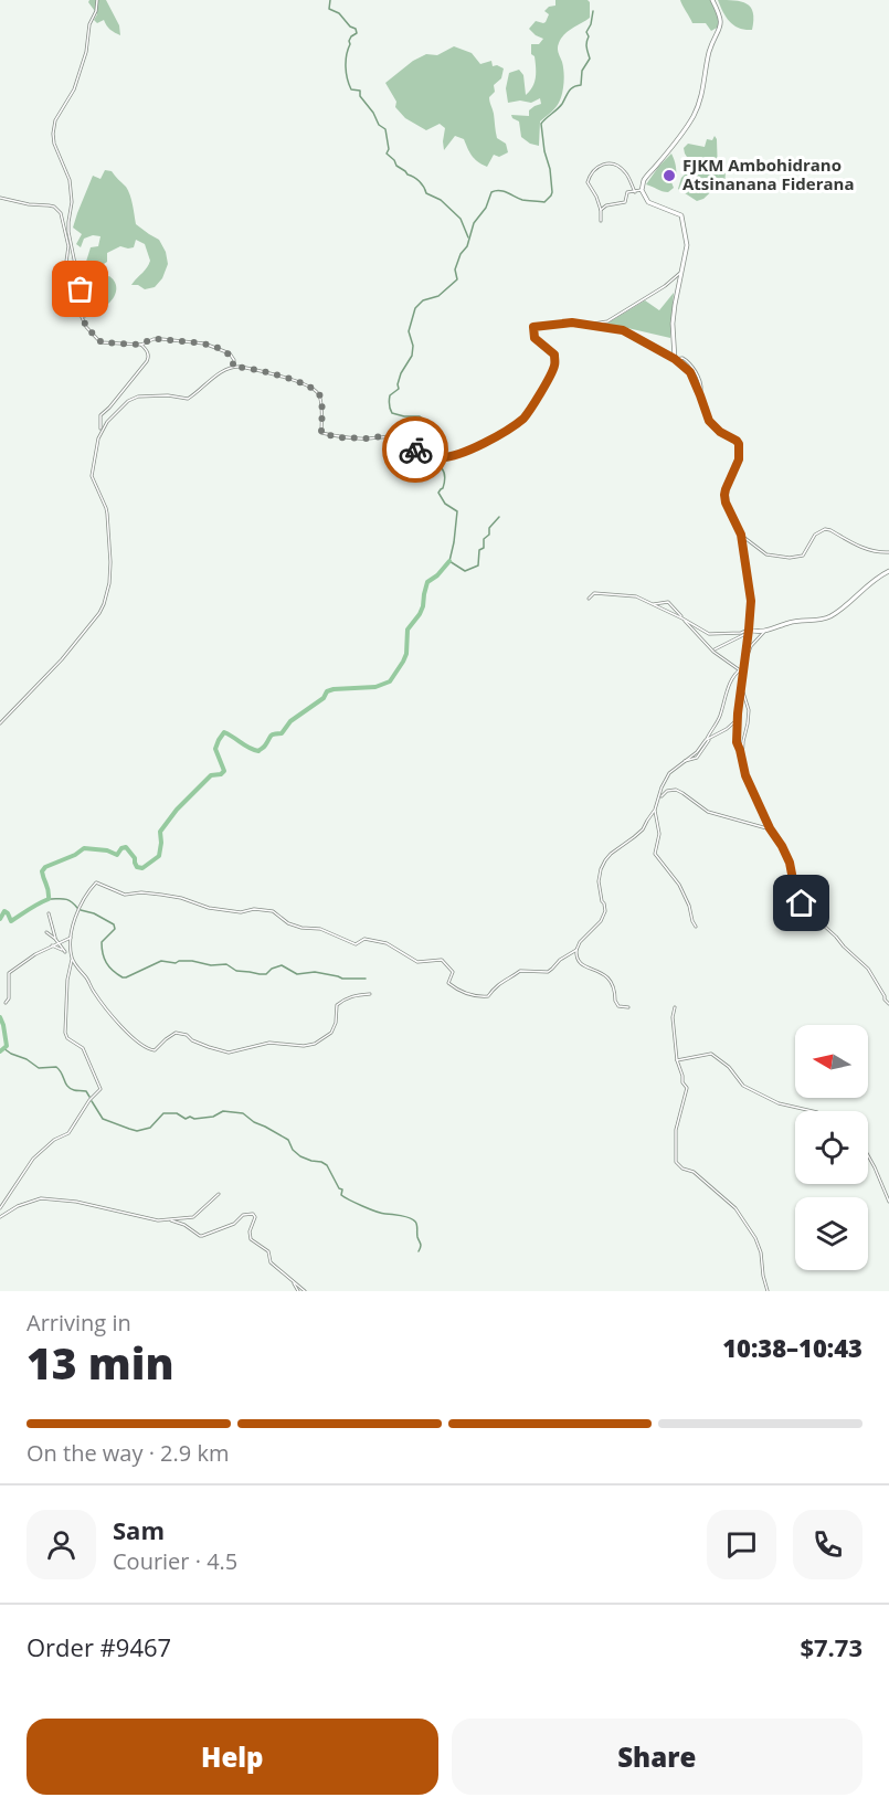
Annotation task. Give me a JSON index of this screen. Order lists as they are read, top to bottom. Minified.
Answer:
{"places":["FJKM Ambohidrano Atsinanana Fiderana"],"north":"left","page":{"heading":["13 min","Arriving in","10:38–10:43"],"panel":["Sam","Courier · 4.5","Order #9467","$7.73"],"bar":"On the way · 2.9 km","buttons":["Help","Share"]}}
